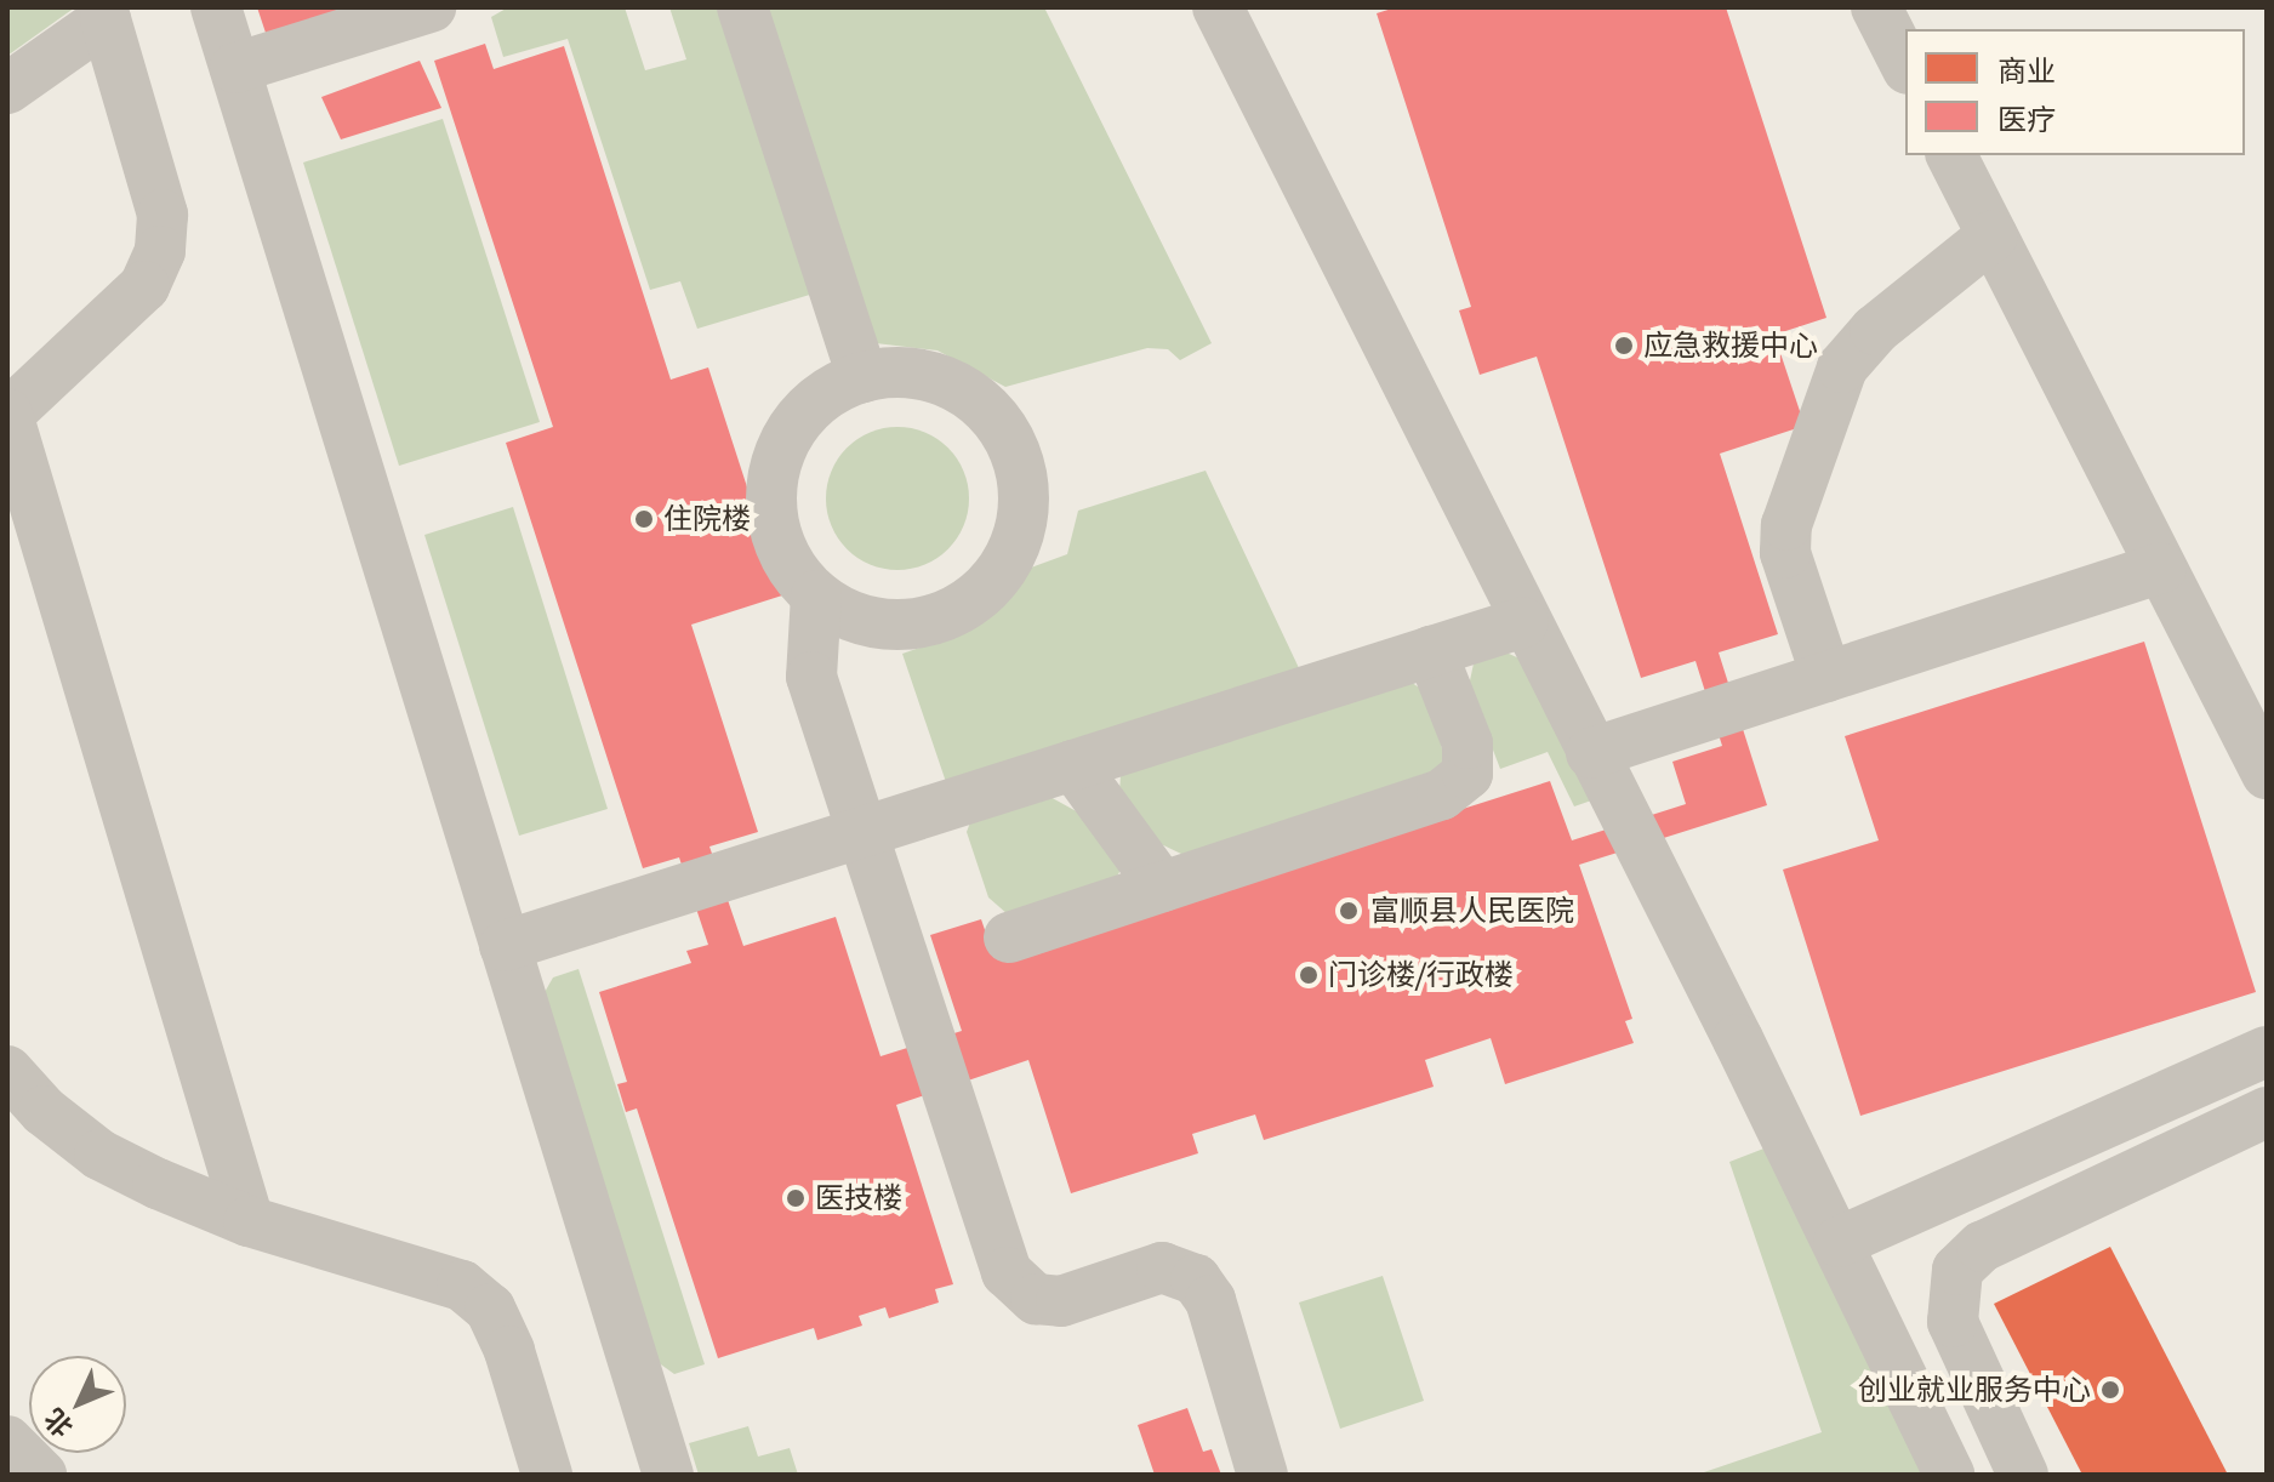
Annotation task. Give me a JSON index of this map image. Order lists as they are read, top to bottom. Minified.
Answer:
{"places":["应急救援中心","住院楼","富顺县人民医院","门诊楼/行政楼","医技楼","创业就业服务中心"],"legend":["商业","医疗"],"north":"bottom left"}
